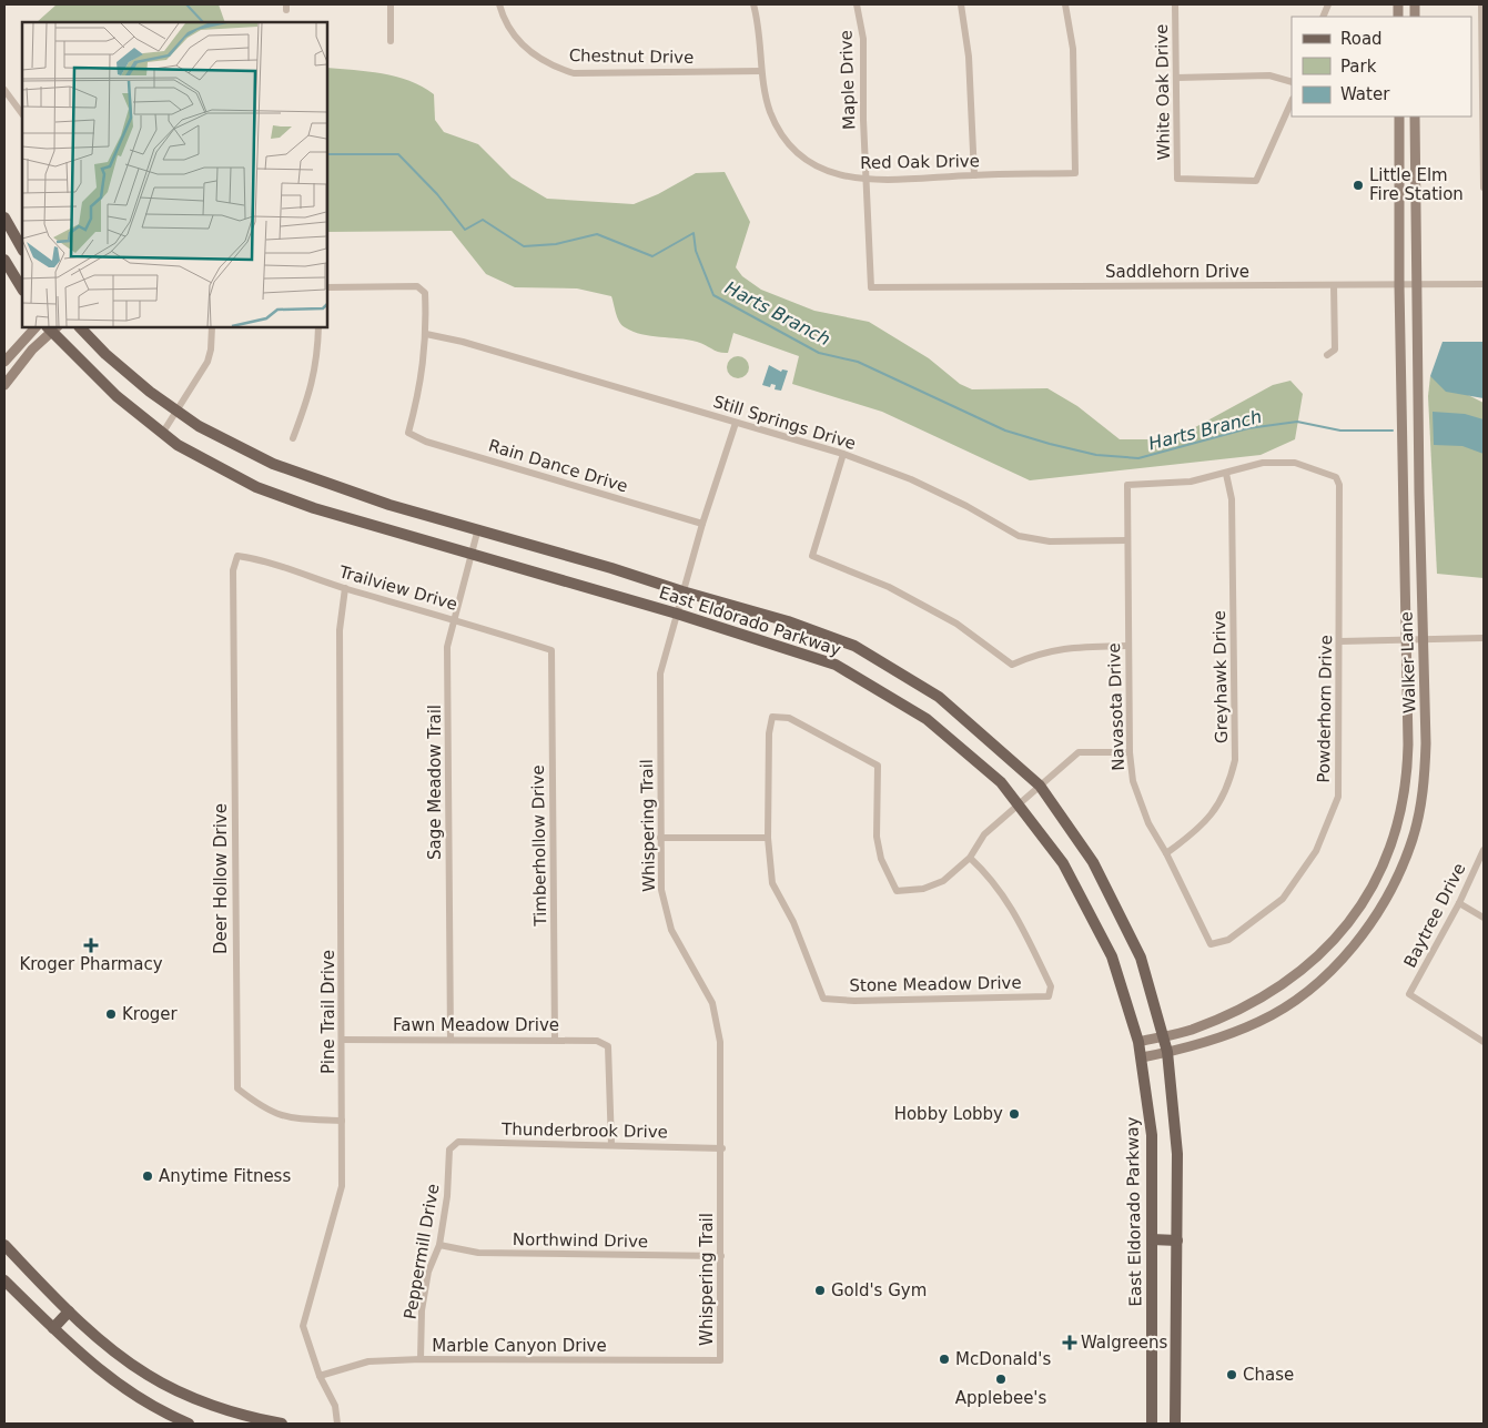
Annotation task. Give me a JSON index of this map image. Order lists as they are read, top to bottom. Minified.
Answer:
{"streets":{"main road":["East Eldorado Parkway"],"street":["Chestnut Drive","Maple Drive","White Oak Drive","Red Oak Drive","Saddlehorn Drive","Still Springs Drive","Rain Dance Drive","Trailview Drive","Walker Lane","Greyhawk Drive","Navasota Drive","Powderhorn Drive","Sage Meadow Trail","Whispering Trail","Timberhollow Drive","Deer Hollow Drive","Baytree Drive","Stone Meadow Drive","Pine Trail Drive","Fawn Meadow Drive","Thunderbrook Drive","Northwind Drive","Peppermill Drive","Marble Canyon Drive"]},"crossings":[["Chestnut Drive","Red Oak Drive"],["Maple Drive","Red Oak Drive"],["Maple Drive","Saddlehorn Drive"],["Saddlehorn Drive","Walker Lane"],["Still Springs Drive","Rain Dance Drive"],["Still Springs Drive","Navasota Drive"],["Still Springs Drive","Whispering Trail"],["Rain Dance Drive","Whispering Trail"],["Trailview Drive","Sage Meadow Trail"],["Trailview Drive","Timberhollow Drive"],["Trailview Drive","Deer Hollow Drive"],["Trailview Drive","Pine Trail Drive"],["East Eldorado Parkway","Walker Lane"],["East Eldorado Parkway","Sage Meadow Trail"],["East Eldorado Parkway","Whispering Trail"],["Greyhawk Drive","Navasota Drive"],["Greyhawk Drive","Powderhorn Drive"],["Navasota Drive","Powderhorn Drive"],["Sage Meadow Trail","Fawn Meadow Drive"],["Whispering Trail","Thunderbrook Drive"],["Whispering Trail","Northwind Drive"],["Whispering Trail","Marble Canyon Drive"],["Timberhollow Drive","Fawn Meadow Drive"],["Deer Hollow Drive","Pine Trail Drive"],["Pine Trail Drive","Fawn Meadow Drive"],["Pine Trail Drive","Marble Canyon Drive"],["Fawn Meadow Drive","Thunderbrook Drive"],["Thunderbrook Drive","Peppermill Drive"],["Northwind Drive","Peppermill Drive"],["Peppermill Drive","Marble Canyon Drive"]],"water":["Harts Branch"],"places":{"other":["Little Elm Fire Station","Kroger","Hobby Lobby","Anytime Fitness","Gold's Gym","McDonald's","Chase","Applebee's"],"health":["Kroger Pharmacy","Walgreens"]},"legend":["Road","Park","Water"]}
